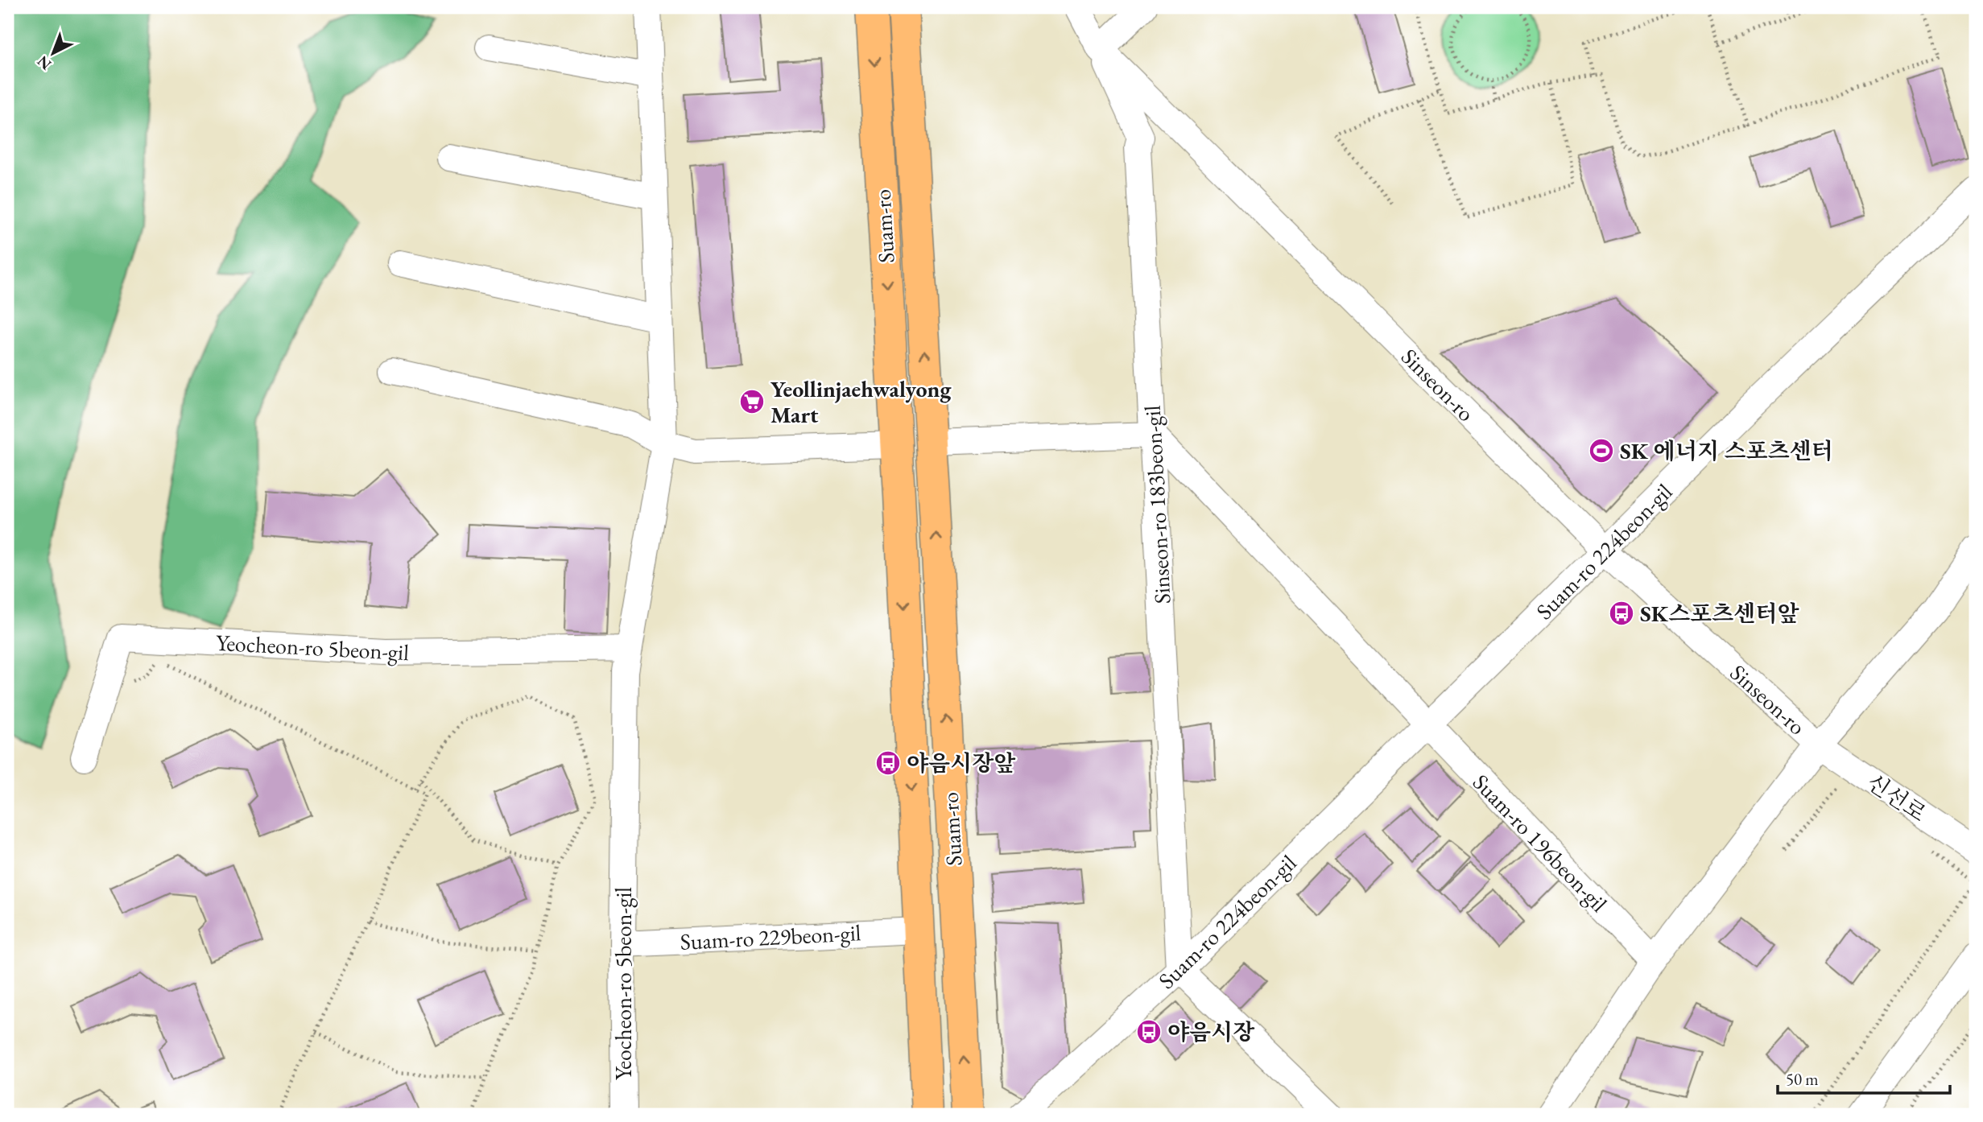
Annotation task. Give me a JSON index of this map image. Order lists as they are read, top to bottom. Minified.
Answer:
{"streets":{"main road":["Suam-ro"],"street":["Sinseon-ro","Sinseon-ro 183beon-gil","Suam-ro 224beon-gil","Yeocheon-ro 5beon-gil","신선로","Suam-ro 196beon-gil","Suam-ro 229beon-gil"]},"crossings":[["Suam-ro","Suam-ro 229beon-gil"],["Sinseon-ro","Sinseon-ro 183beon-gil"],["Sinseon-ro","Suam-ro 224beon-gil"],["Sinseon-ro","신선로"],["Sinseon-ro 183beon-gil","Suam-ro 224beon-gil"],["Suam-ro 224beon-gil","Suam-ro 196beon-gil"],["Yeocheon-ro 5beon-gil","Suam-ro 229beon-gil"]],"places":{"supermarket":["Yeollinjaehwalyong Mart"],"sports":["SK 에너지 스포츠센터"],"bus stop":["SK스포츠센터앞","야음시장앞","야음시장"]},"scale_bar":"50 m","north":"bottom left"}
